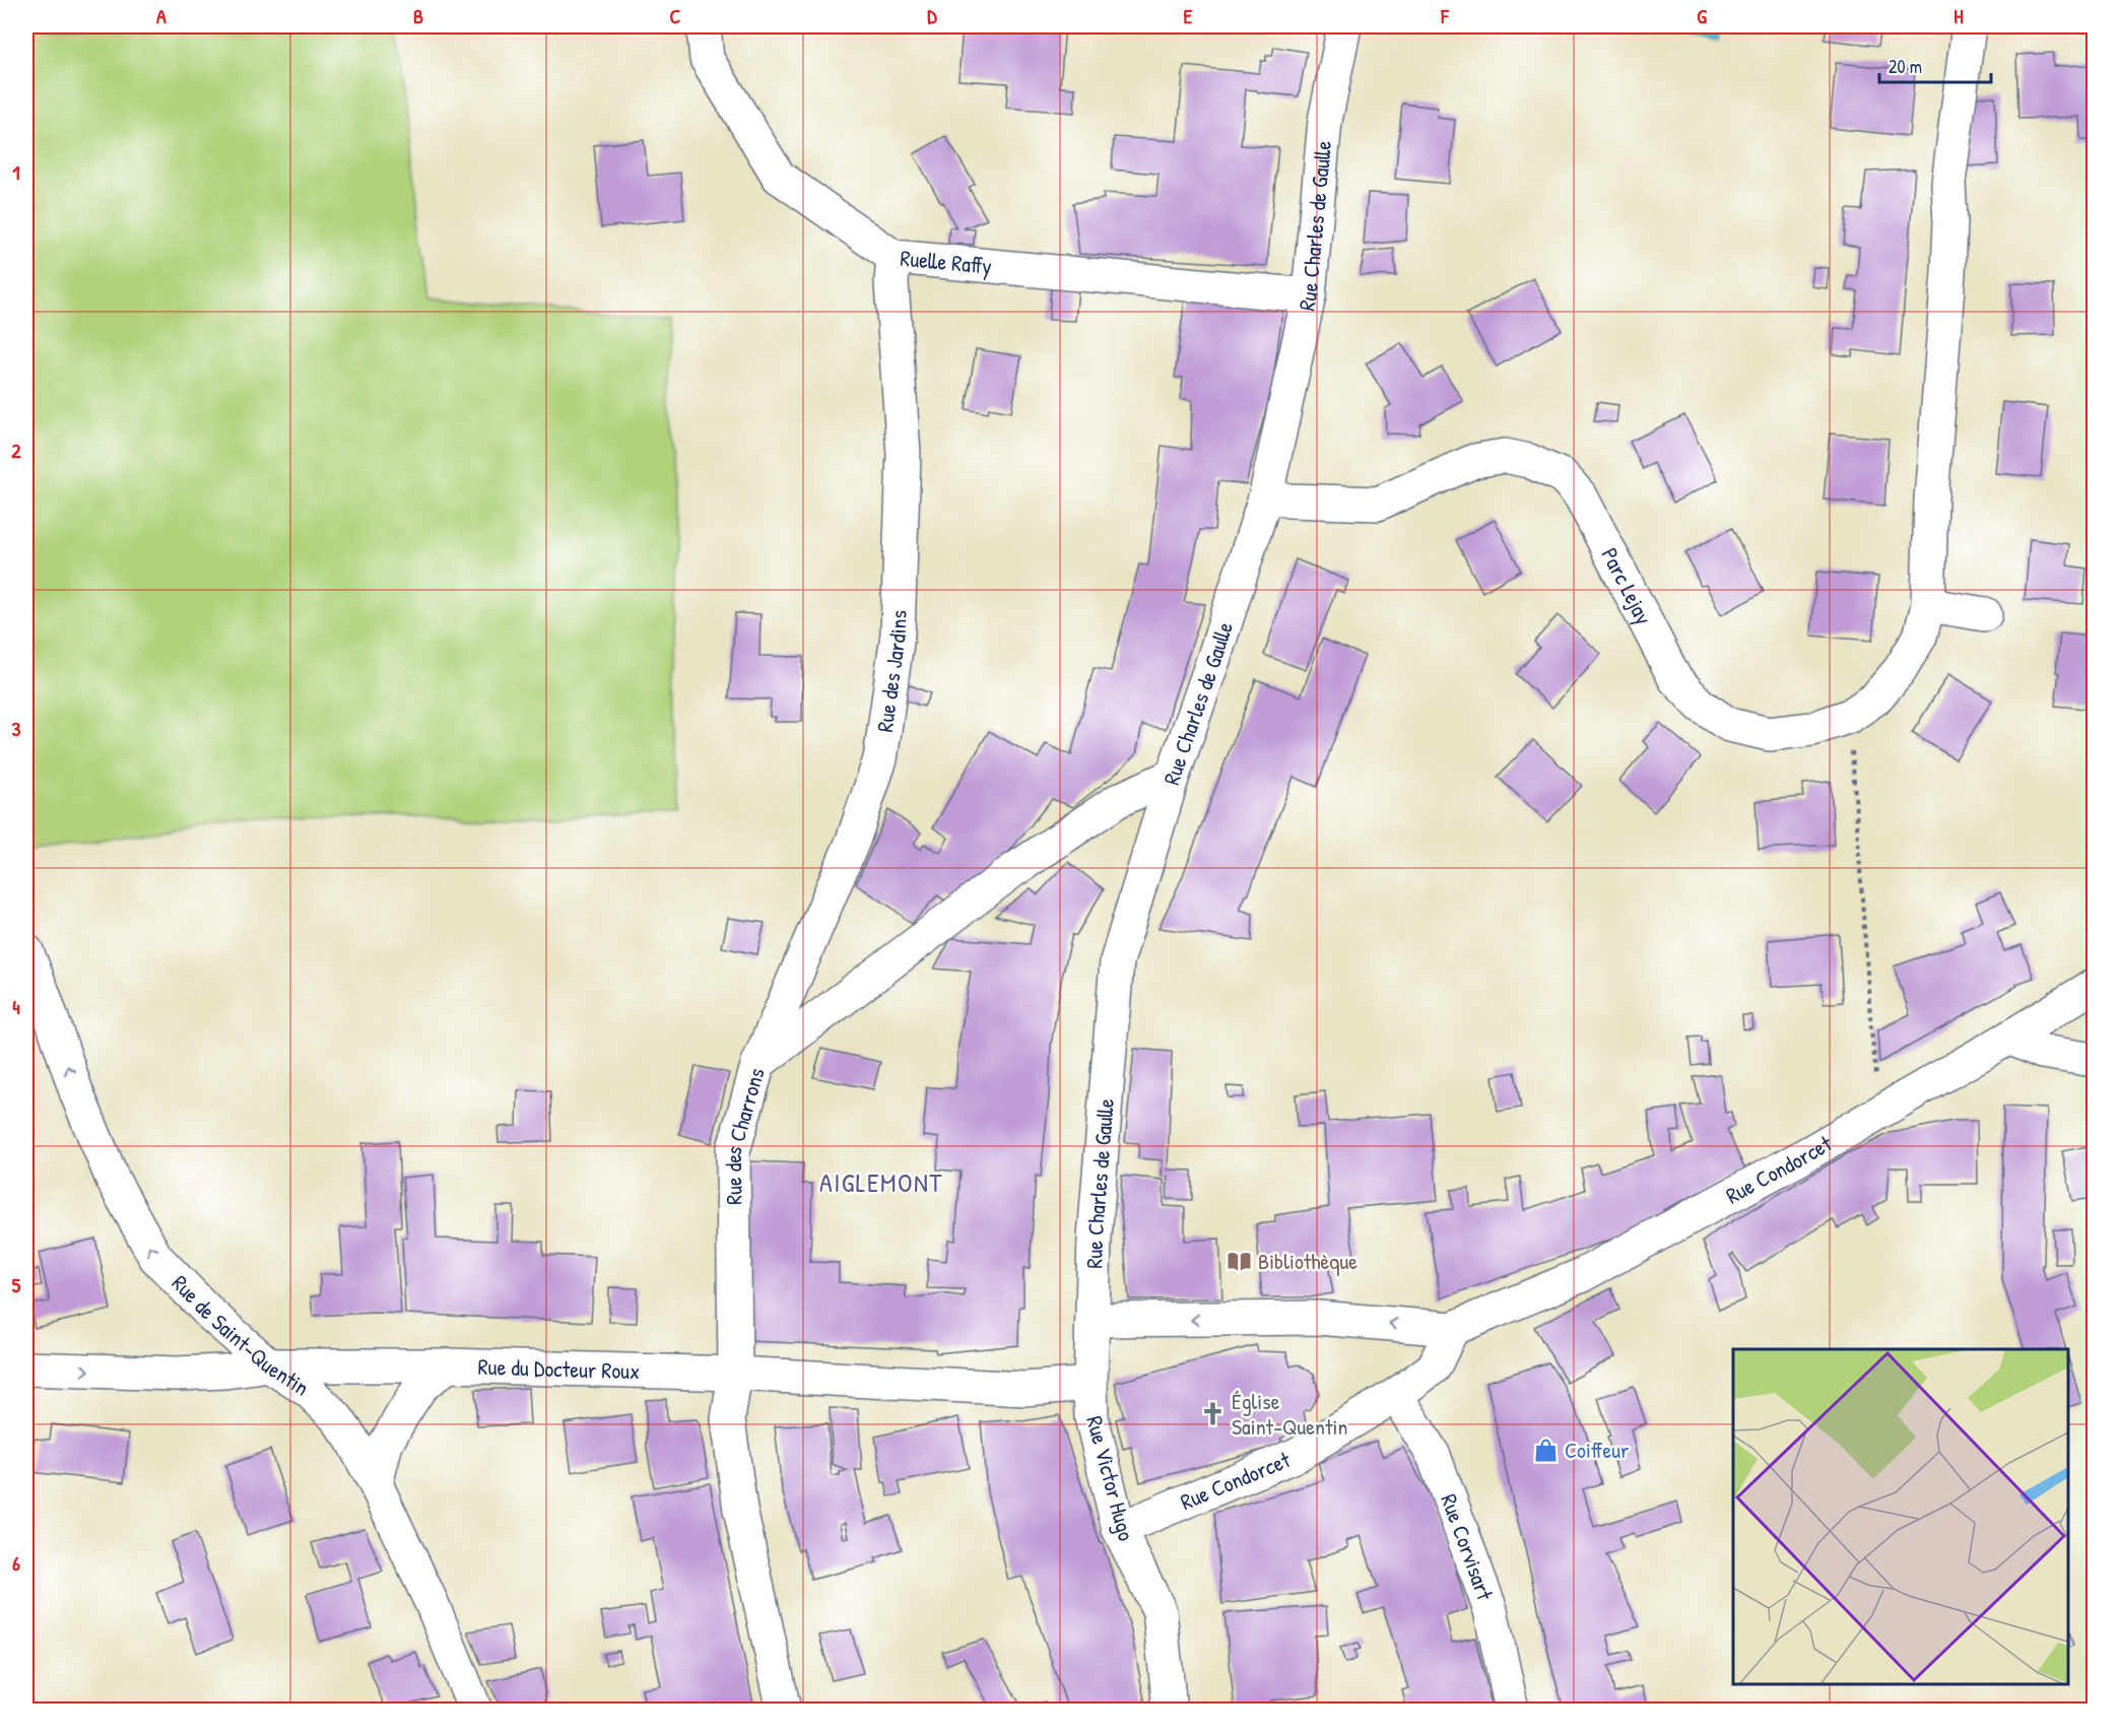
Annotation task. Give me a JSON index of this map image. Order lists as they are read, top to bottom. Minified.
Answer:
{"streets":{"street":["Rue Charles de Gaulle","Ruelle Raffy","Parc Lejay","Rue des Jardins","Rue des Charrons","Rue Condorcet","Rue de Saint-Quentin","Rue du Docteur Roux","Rue Victor Hugo","Rue Corvisart"]},"crossings":[["Rue Charles de Gaulle","Ruelle Raffy"],["Rue Charles de Gaulle","Parc Lejay"],["Rue Charles de Gaulle","Rue des Charrons"],["Rue Charles de Gaulle","Rue Condorcet"],["Rue Charles de Gaulle","Rue du Docteur Roux"],["Rue Charles de Gaulle","Rue Victor Hugo"],["Ruelle Raffy","Rue des Jardins"],["Rue des Jardins","Rue des Charrons"],["Rue des Charrons","Rue du Docteur Roux"],["Rue Condorcet","Rue Victor Hugo"],["Rue Condorcet","Rue Corvisart"],["Rue de Saint-Quentin","Rue du Docteur Roux"],["Rue du Docteur Roux","Rue Victor Hugo"]],"one_way":["Rue de Saint-Quentin"],"districts":["AIGLEMONT"],"places":{"library":["Bibliothèque"],"church":["Église Saint-Quentin"],"shop":["Coiffeur"]},"scale_bar":"20 m","grid":{"columns":["A","B","C","D","E","F","G","H"],"rows":["1","2","3","4","5","6"]}}
